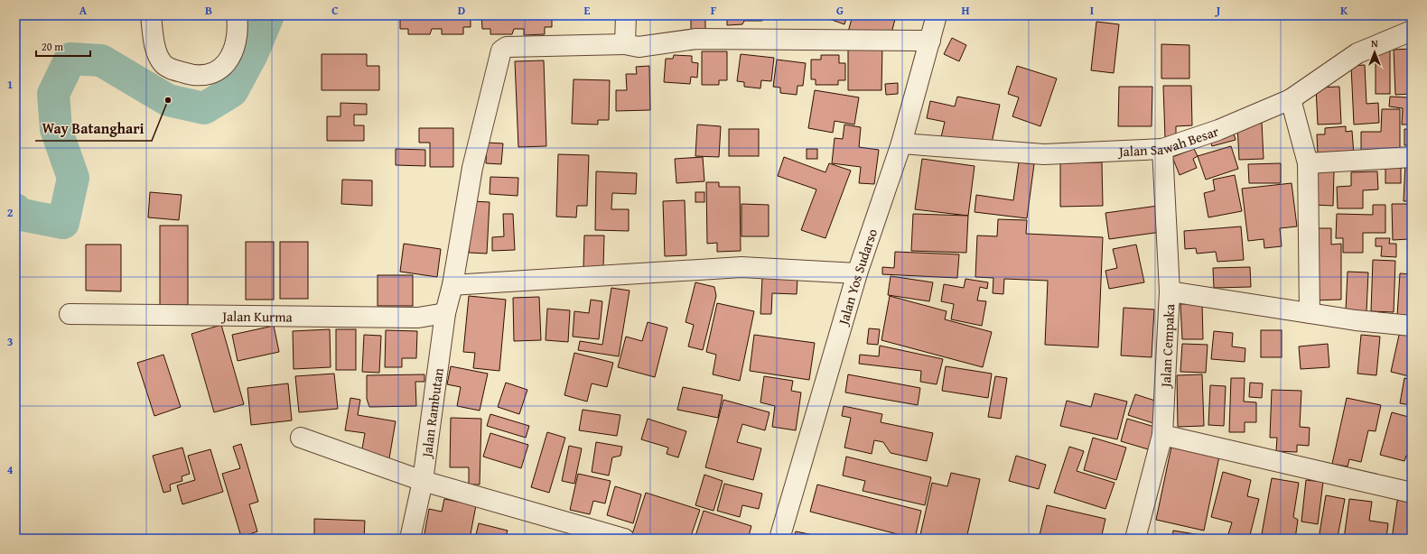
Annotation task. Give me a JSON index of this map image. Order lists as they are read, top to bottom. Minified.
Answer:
{"streets":{"street":["Jalan Sawah Besar","Jalan Yos Sudarso","Jalan Kurma","Jalan Cempaka","Jalan Rambutan"]},"crossings":[["Jalan Sawah Besar","Jalan Yos Sudarso"],["Jalan Sawah Besar","Jalan Cempaka"],["Jalan Yos Sudarso","Jalan Rambutan"],["Jalan Kurma","Jalan Rambutan"]],"places":["Way Batanghari"],"scale_bar":"20 m","north":"top","grid":{"columns":["A","B","C","D","E","F","G","H","I","J","K"],"rows":["1","2","3","4"]}}
